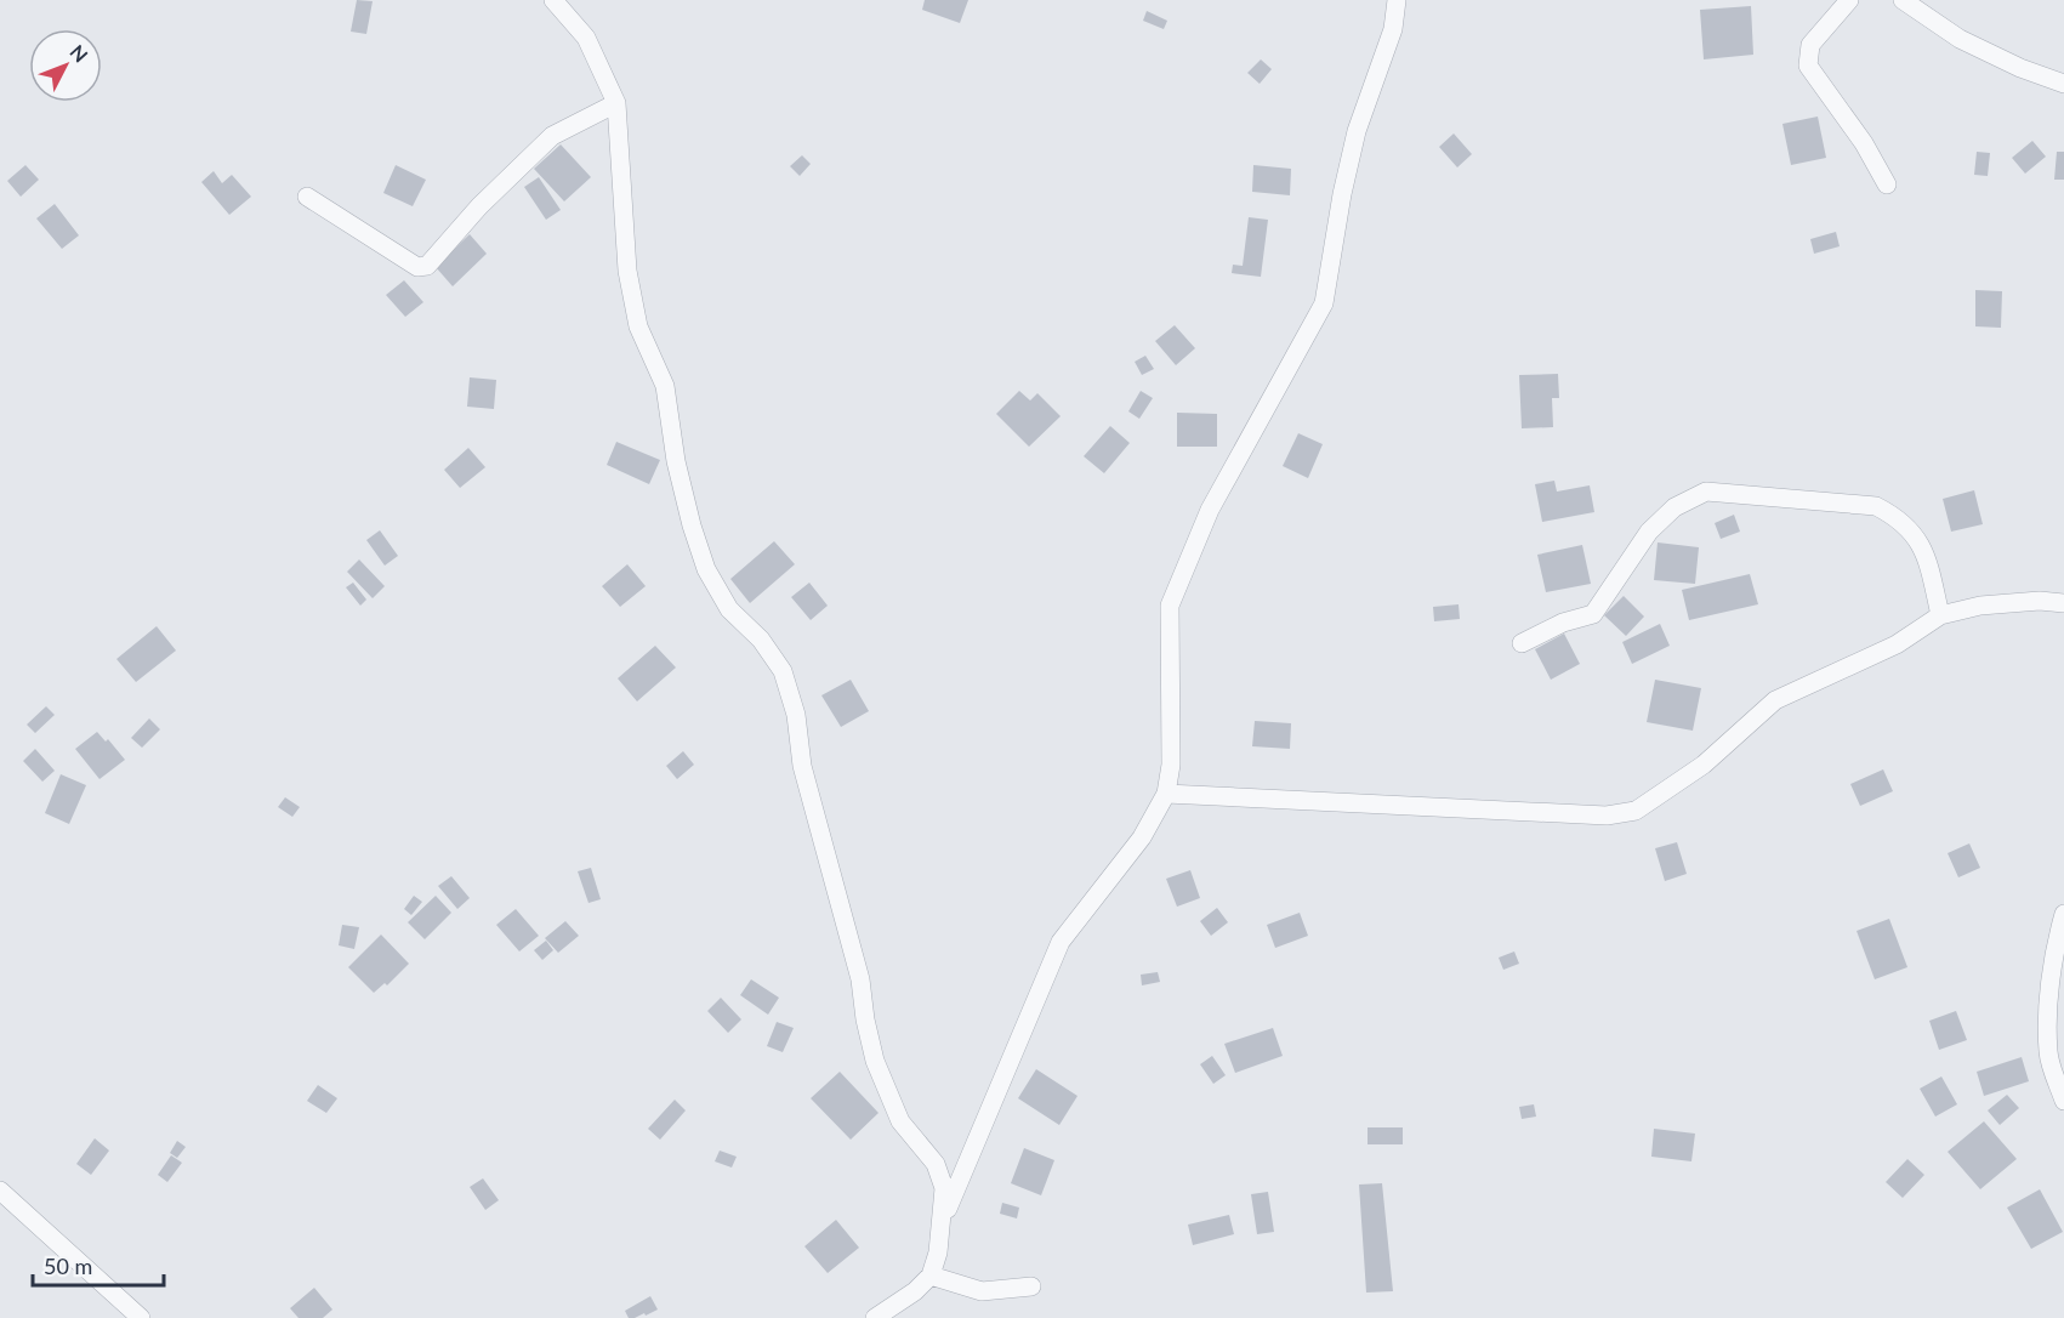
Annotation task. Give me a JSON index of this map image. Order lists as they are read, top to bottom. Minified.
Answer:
{"scale_bar":"50 m","north":"top right"}
